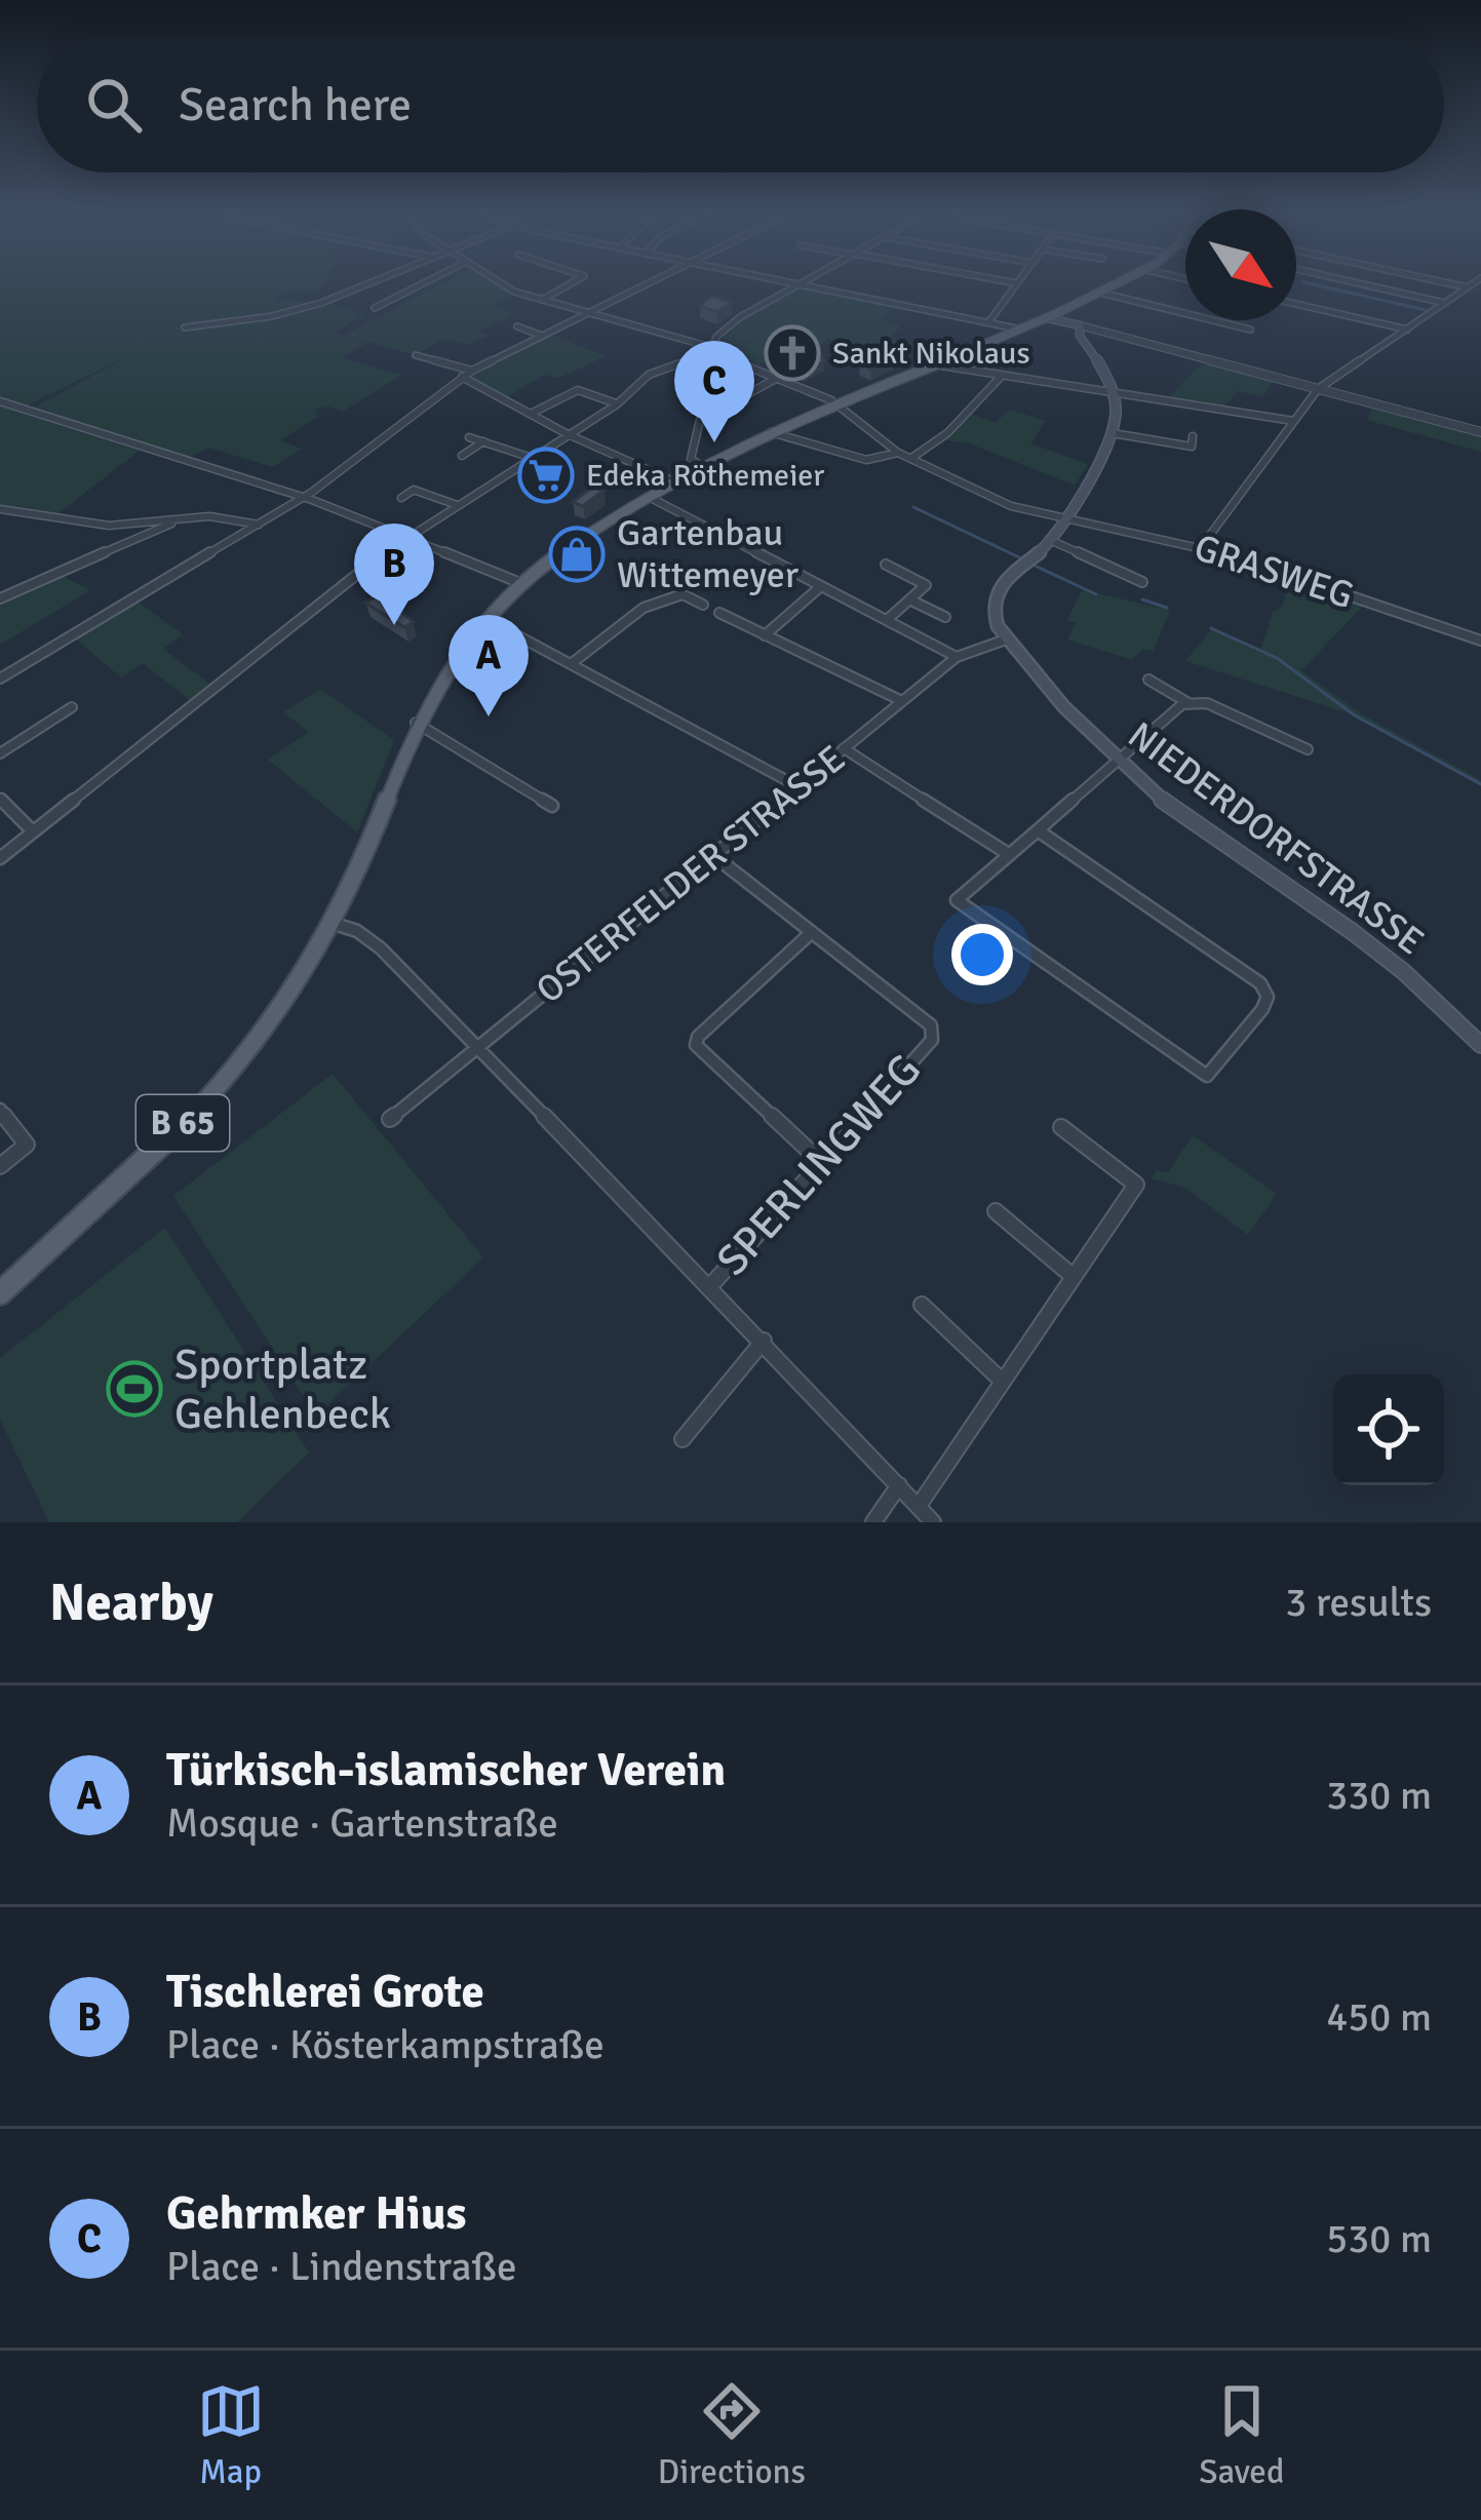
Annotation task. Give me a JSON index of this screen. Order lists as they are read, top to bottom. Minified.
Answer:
{"streets":{"main road":["NIEDERDORFSTRASSE","B 65"],"street":["GRASWEG","OSTERFELDER STRASSE","SPERLINGWEG"]},"crossings":[["NIEDERDORFSTRASSE","OSTERFELDER STRASSE"],["OSTERFELDER STRASSE","SPERLINGWEG"]],"places":{"church":["Sankt Nikolaus"],"supermarket":["Edeka Röthemeier"],"shop":["Gartenbau Wittemeyer"],"sports":["Sportplatz Gehlenbeck"]},"north":"bottom right","page":{"search":"Search here","pins":["C","B","A"],"heading":["Nearby","3 results"],"list":[{"mark":"A","name":"Türkisch-islamischer Verein","note":"Mosque · Gartenstraße","value":"330 m"},{"mark":"B","name":"Tischlerei Grote","note":"Place · Kösterkampstraße","value":"450 m"},{"mark":"C","name":"Gehrmker Hius","note":"Place · Lindenstraße","value":"530 m"}],"nav":["Map","Directions","Saved"]}}
